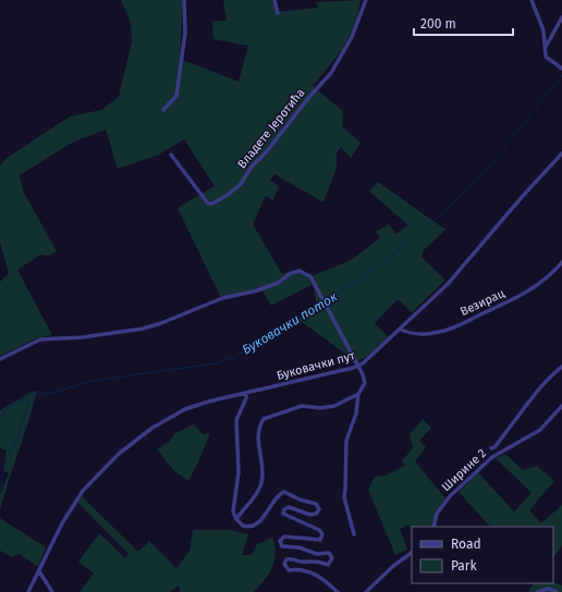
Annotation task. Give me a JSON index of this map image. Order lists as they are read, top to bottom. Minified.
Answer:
{"streets":{"street":["Владете Јеротића","Везирац","Буковачки пут","Ширине 2"]},"crossings":[["Везирац","Буковачки пут"]],"water":["Буковачки поток"],"legend":["Road","Park"],"scale_bar":"200 m"}
